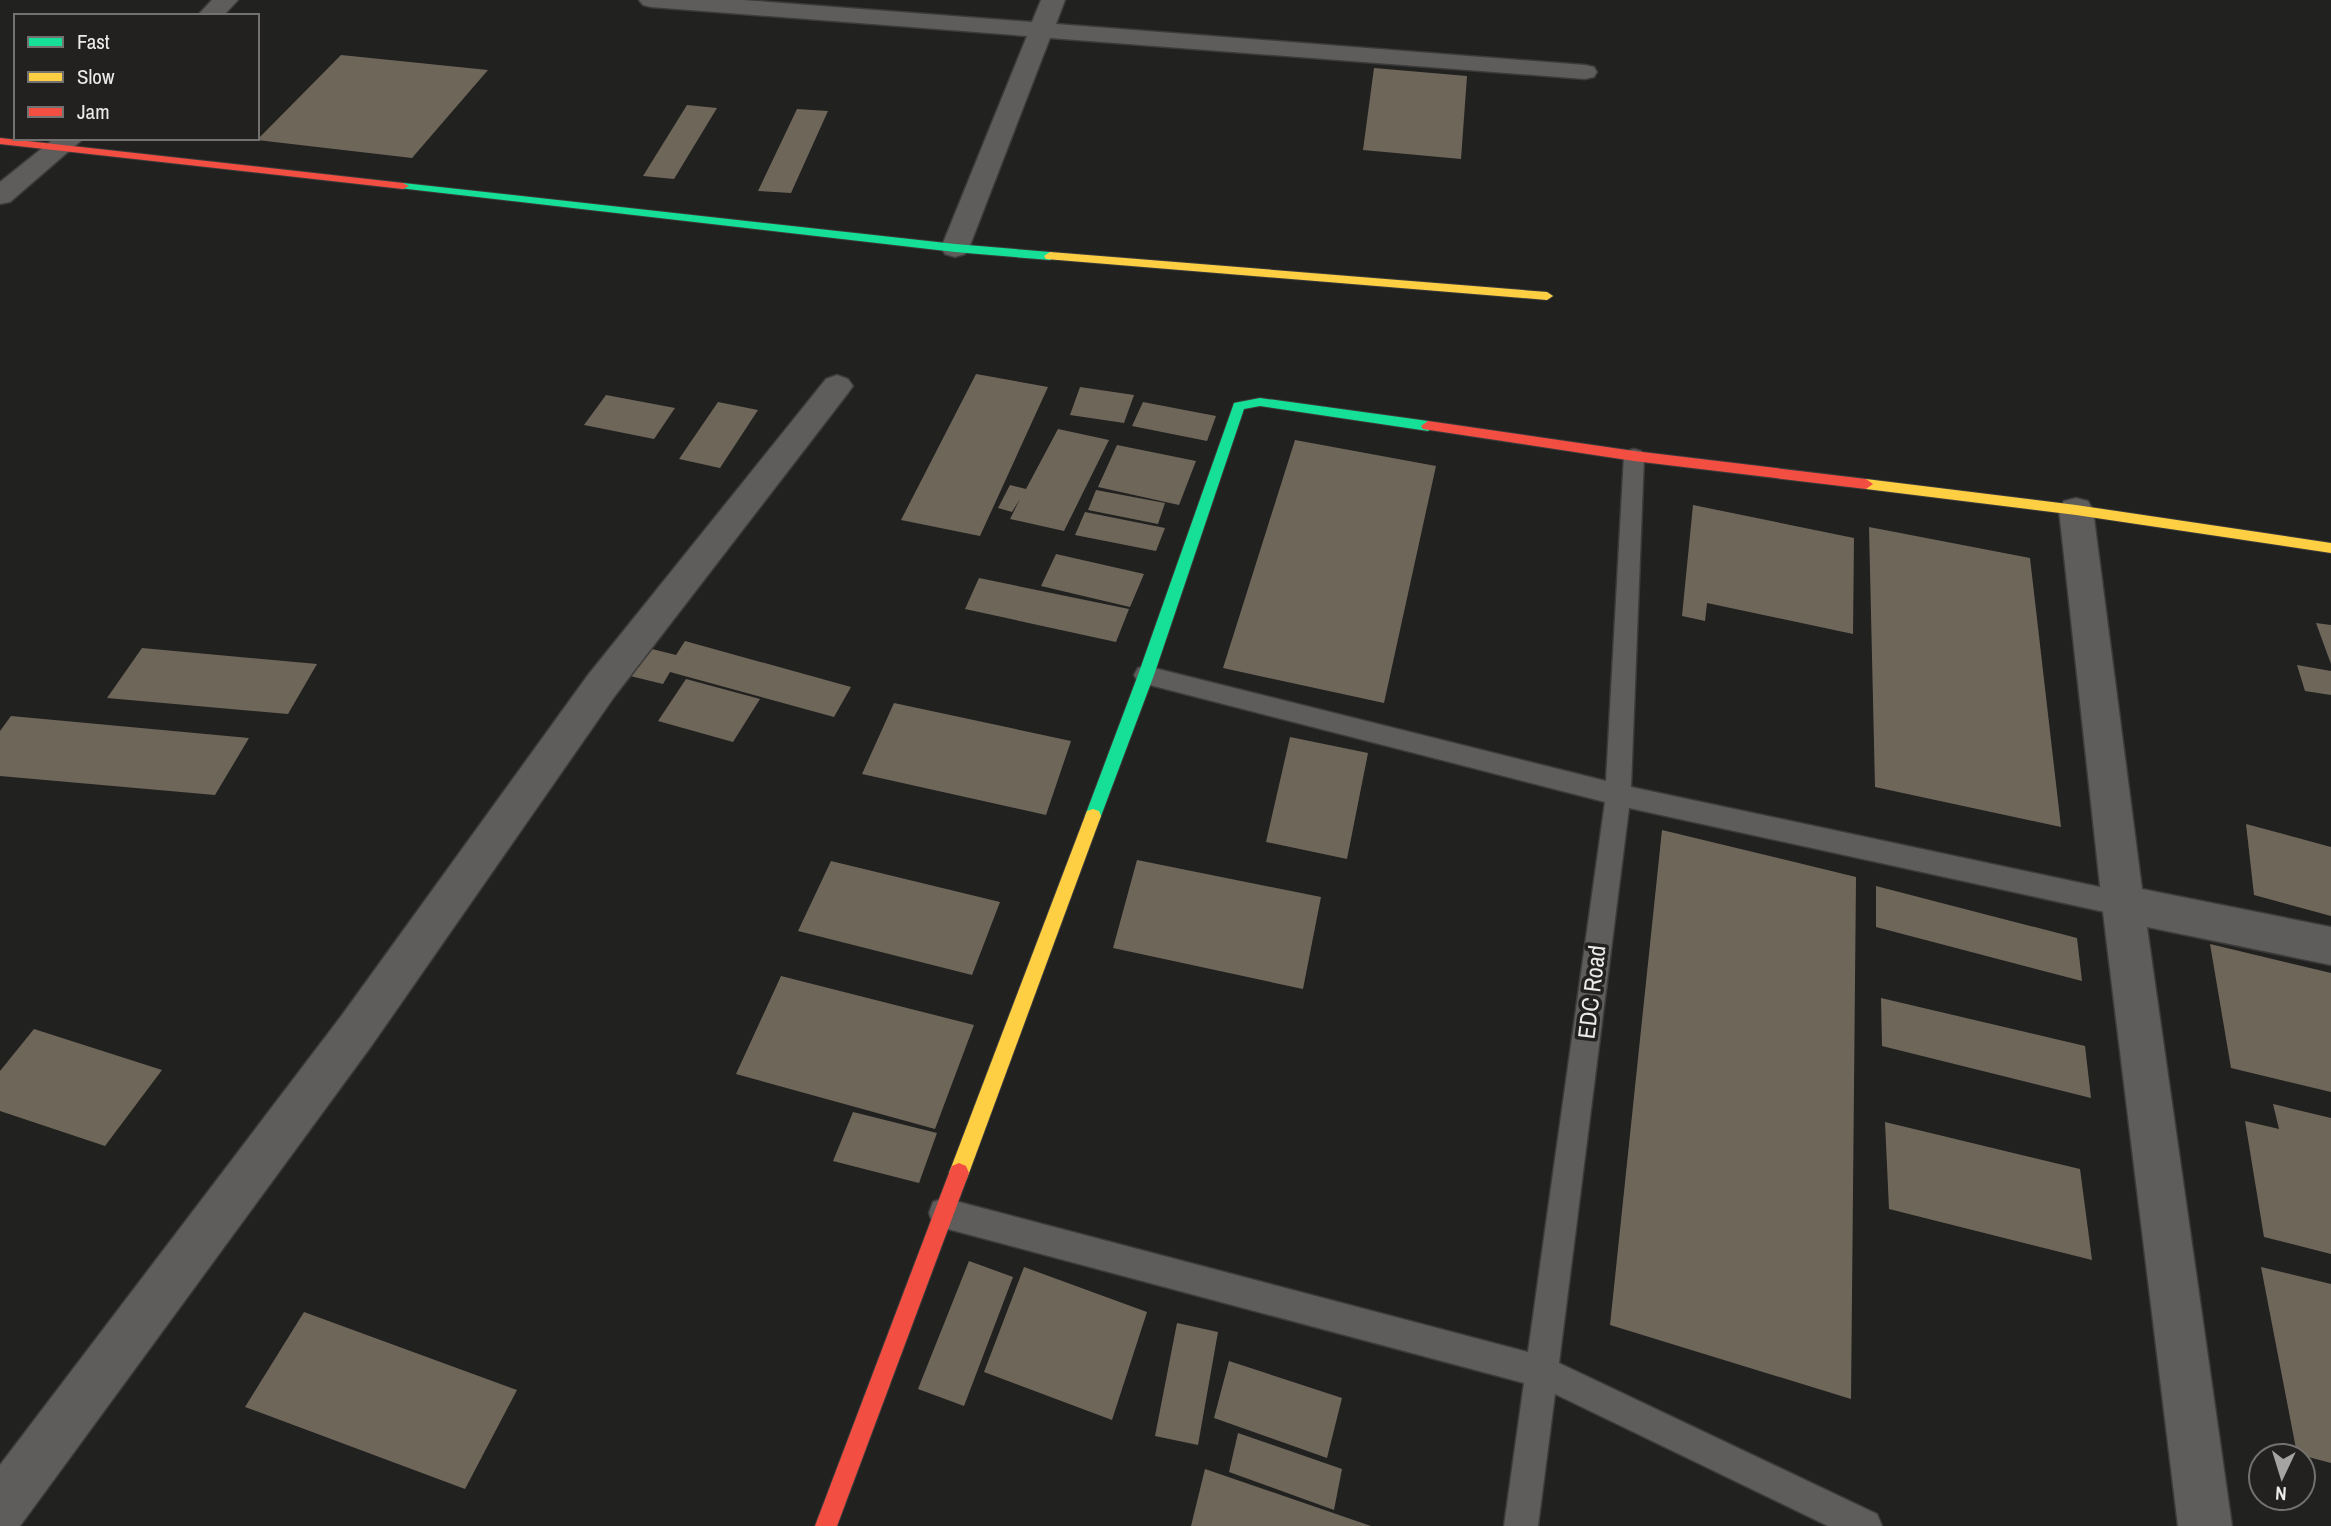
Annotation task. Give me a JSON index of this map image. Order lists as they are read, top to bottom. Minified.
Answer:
{"streets":{"lane":["EDC Road"]},"legend":["Fast","Slow","Jam"],"north":"bottom"}
